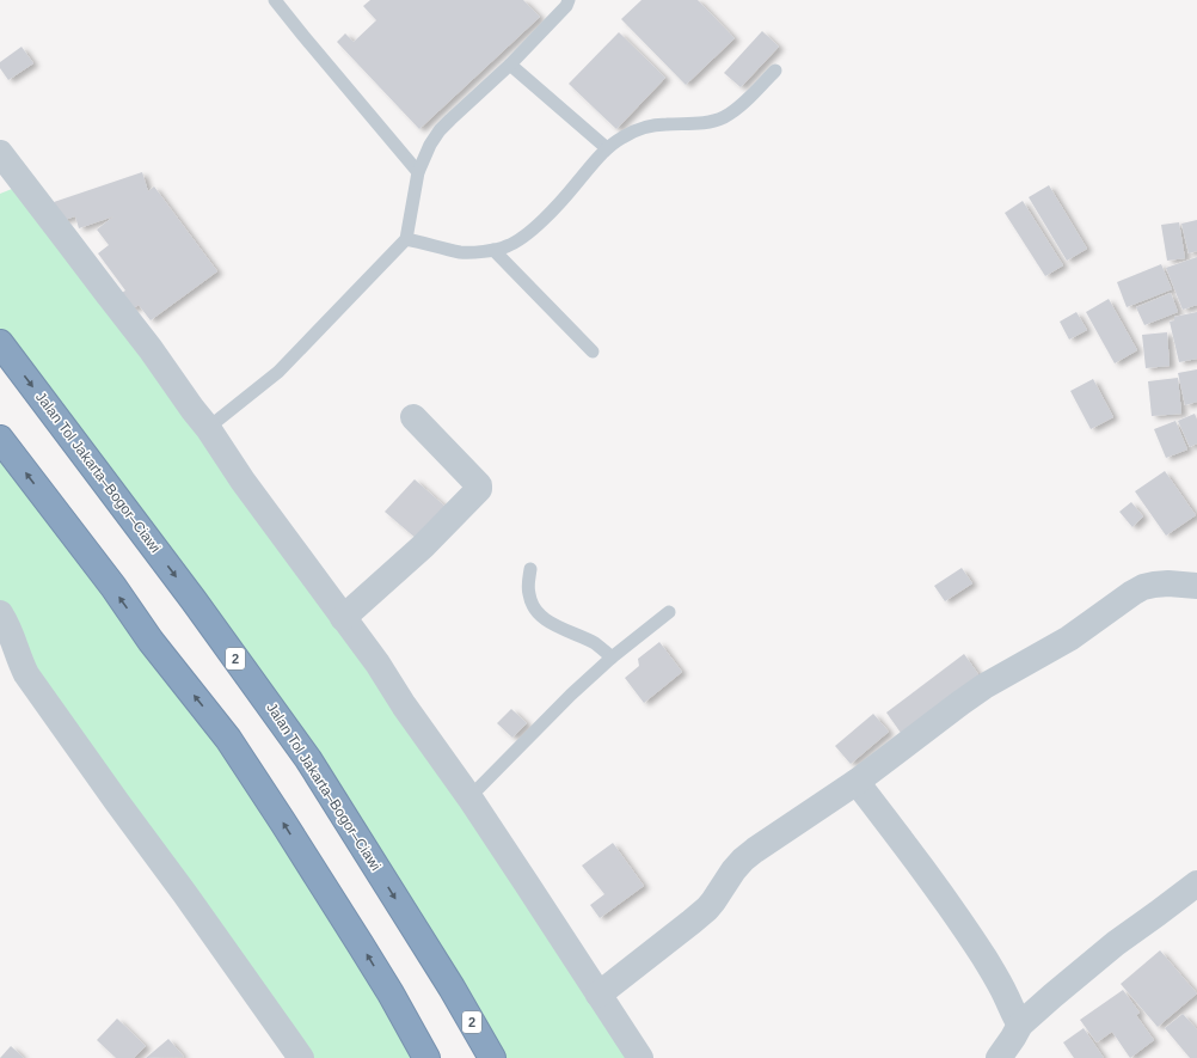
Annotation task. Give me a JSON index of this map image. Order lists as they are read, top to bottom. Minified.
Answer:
{"streets":{"highway":["Jalan Tol Jakarta–Bogor–Ciawi","2"]}}
